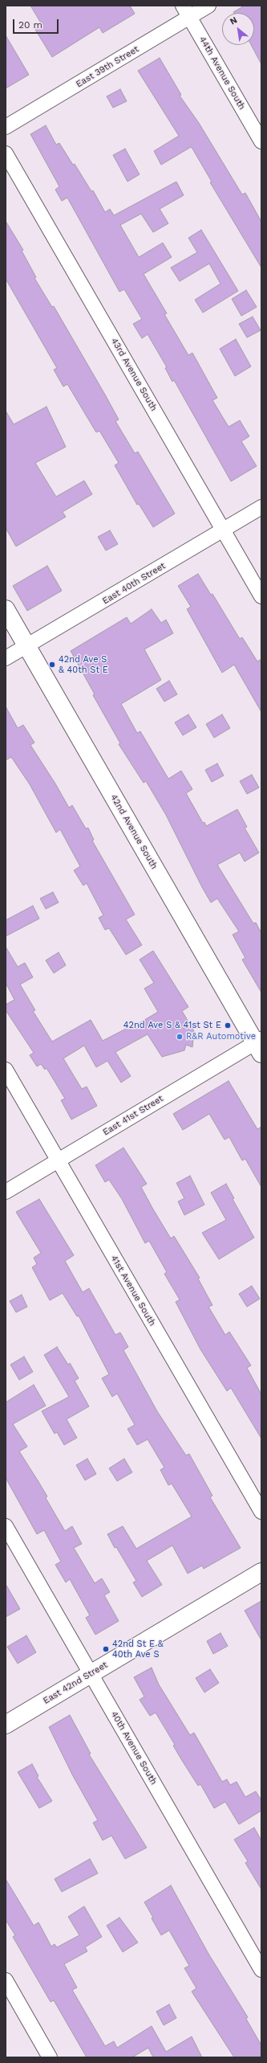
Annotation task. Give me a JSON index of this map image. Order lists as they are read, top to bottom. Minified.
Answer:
{"streets":{"street":["East 39th Street","44th Avenue South","43rd Avenue South","East 40th Street","42nd Avenue South","East 41st Street","41st Avenue South","East 42nd Street","40th Avenue South"]},"crossings":[["East 39th Street","44th Avenue South"],["43rd Avenue South","East 40th Street"],["East 40th Street","42nd Avenue South"],["42nd Avenue South","East 41st Street"],["East 41st Street","41st Avenue South"],["East 42nd Street","40th Avenue South"]],"places":["42nd Ave S & 40th St E","42nd Ave S & 41st St E","R&R Automotive","42nd St E & 40th Ave S"],"scale_bar":"20 m","north":"top left"}
